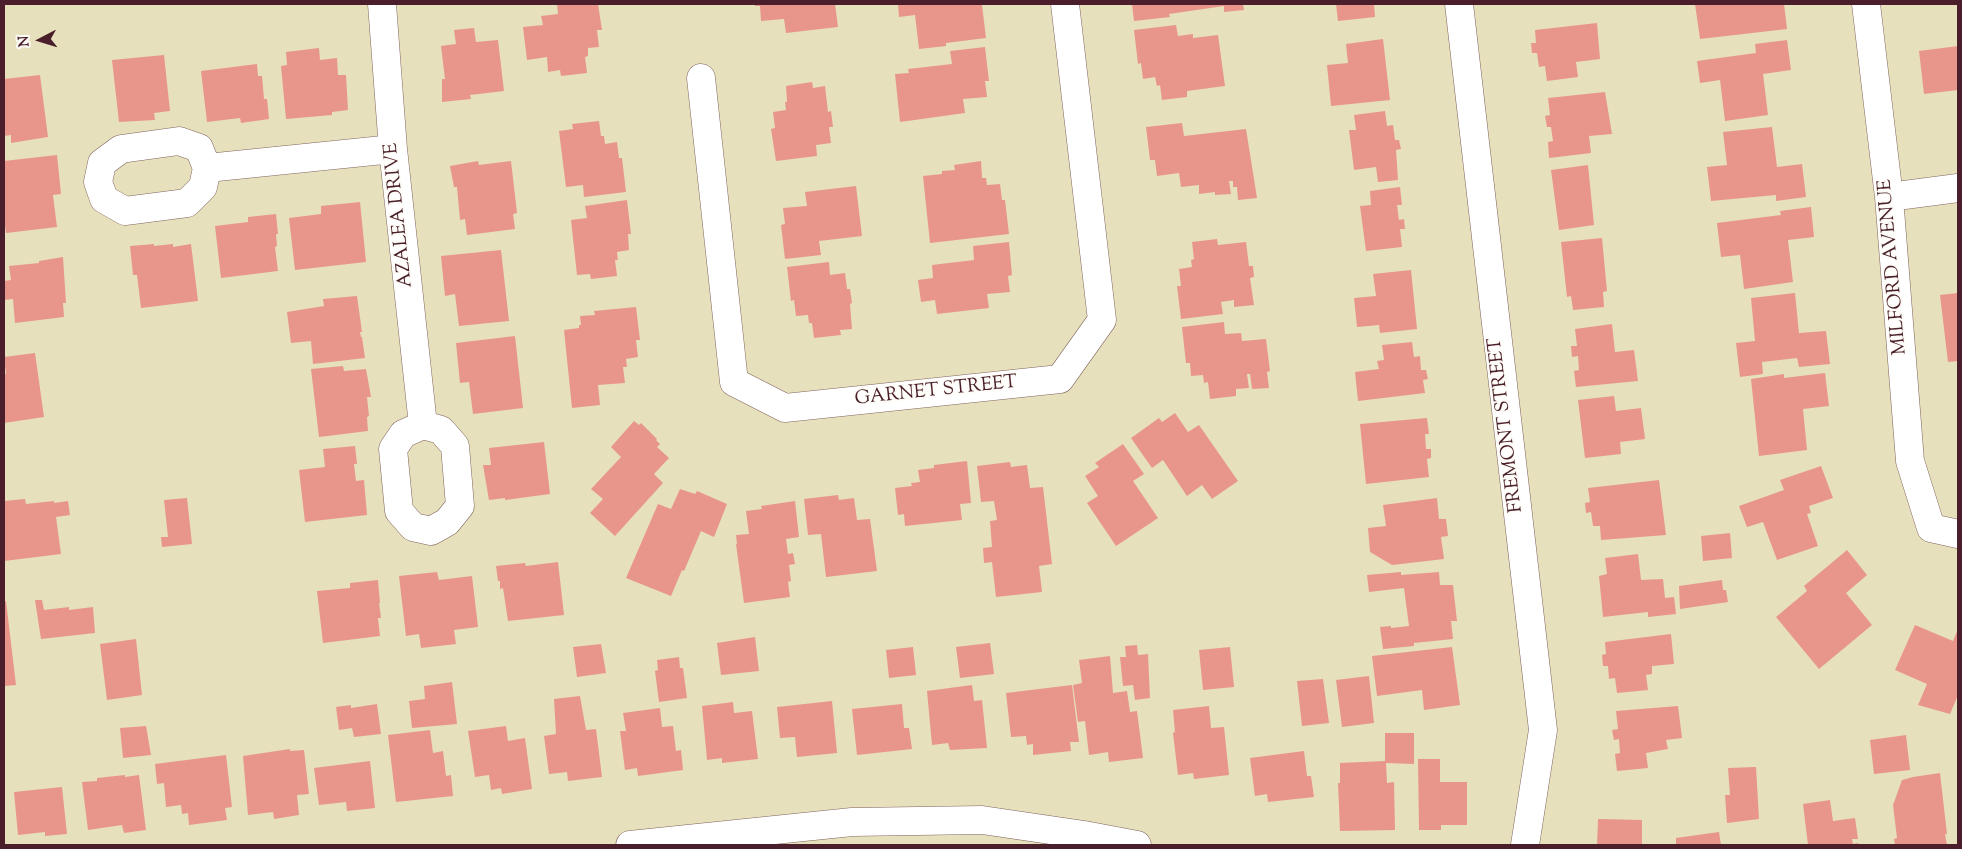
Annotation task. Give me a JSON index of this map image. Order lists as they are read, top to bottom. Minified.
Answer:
{"streets":{"street":["AZALEA DRIVE","MILFORD AVENUE","GARNET STREET","FREMONT STREET"]},"north":"left"}
